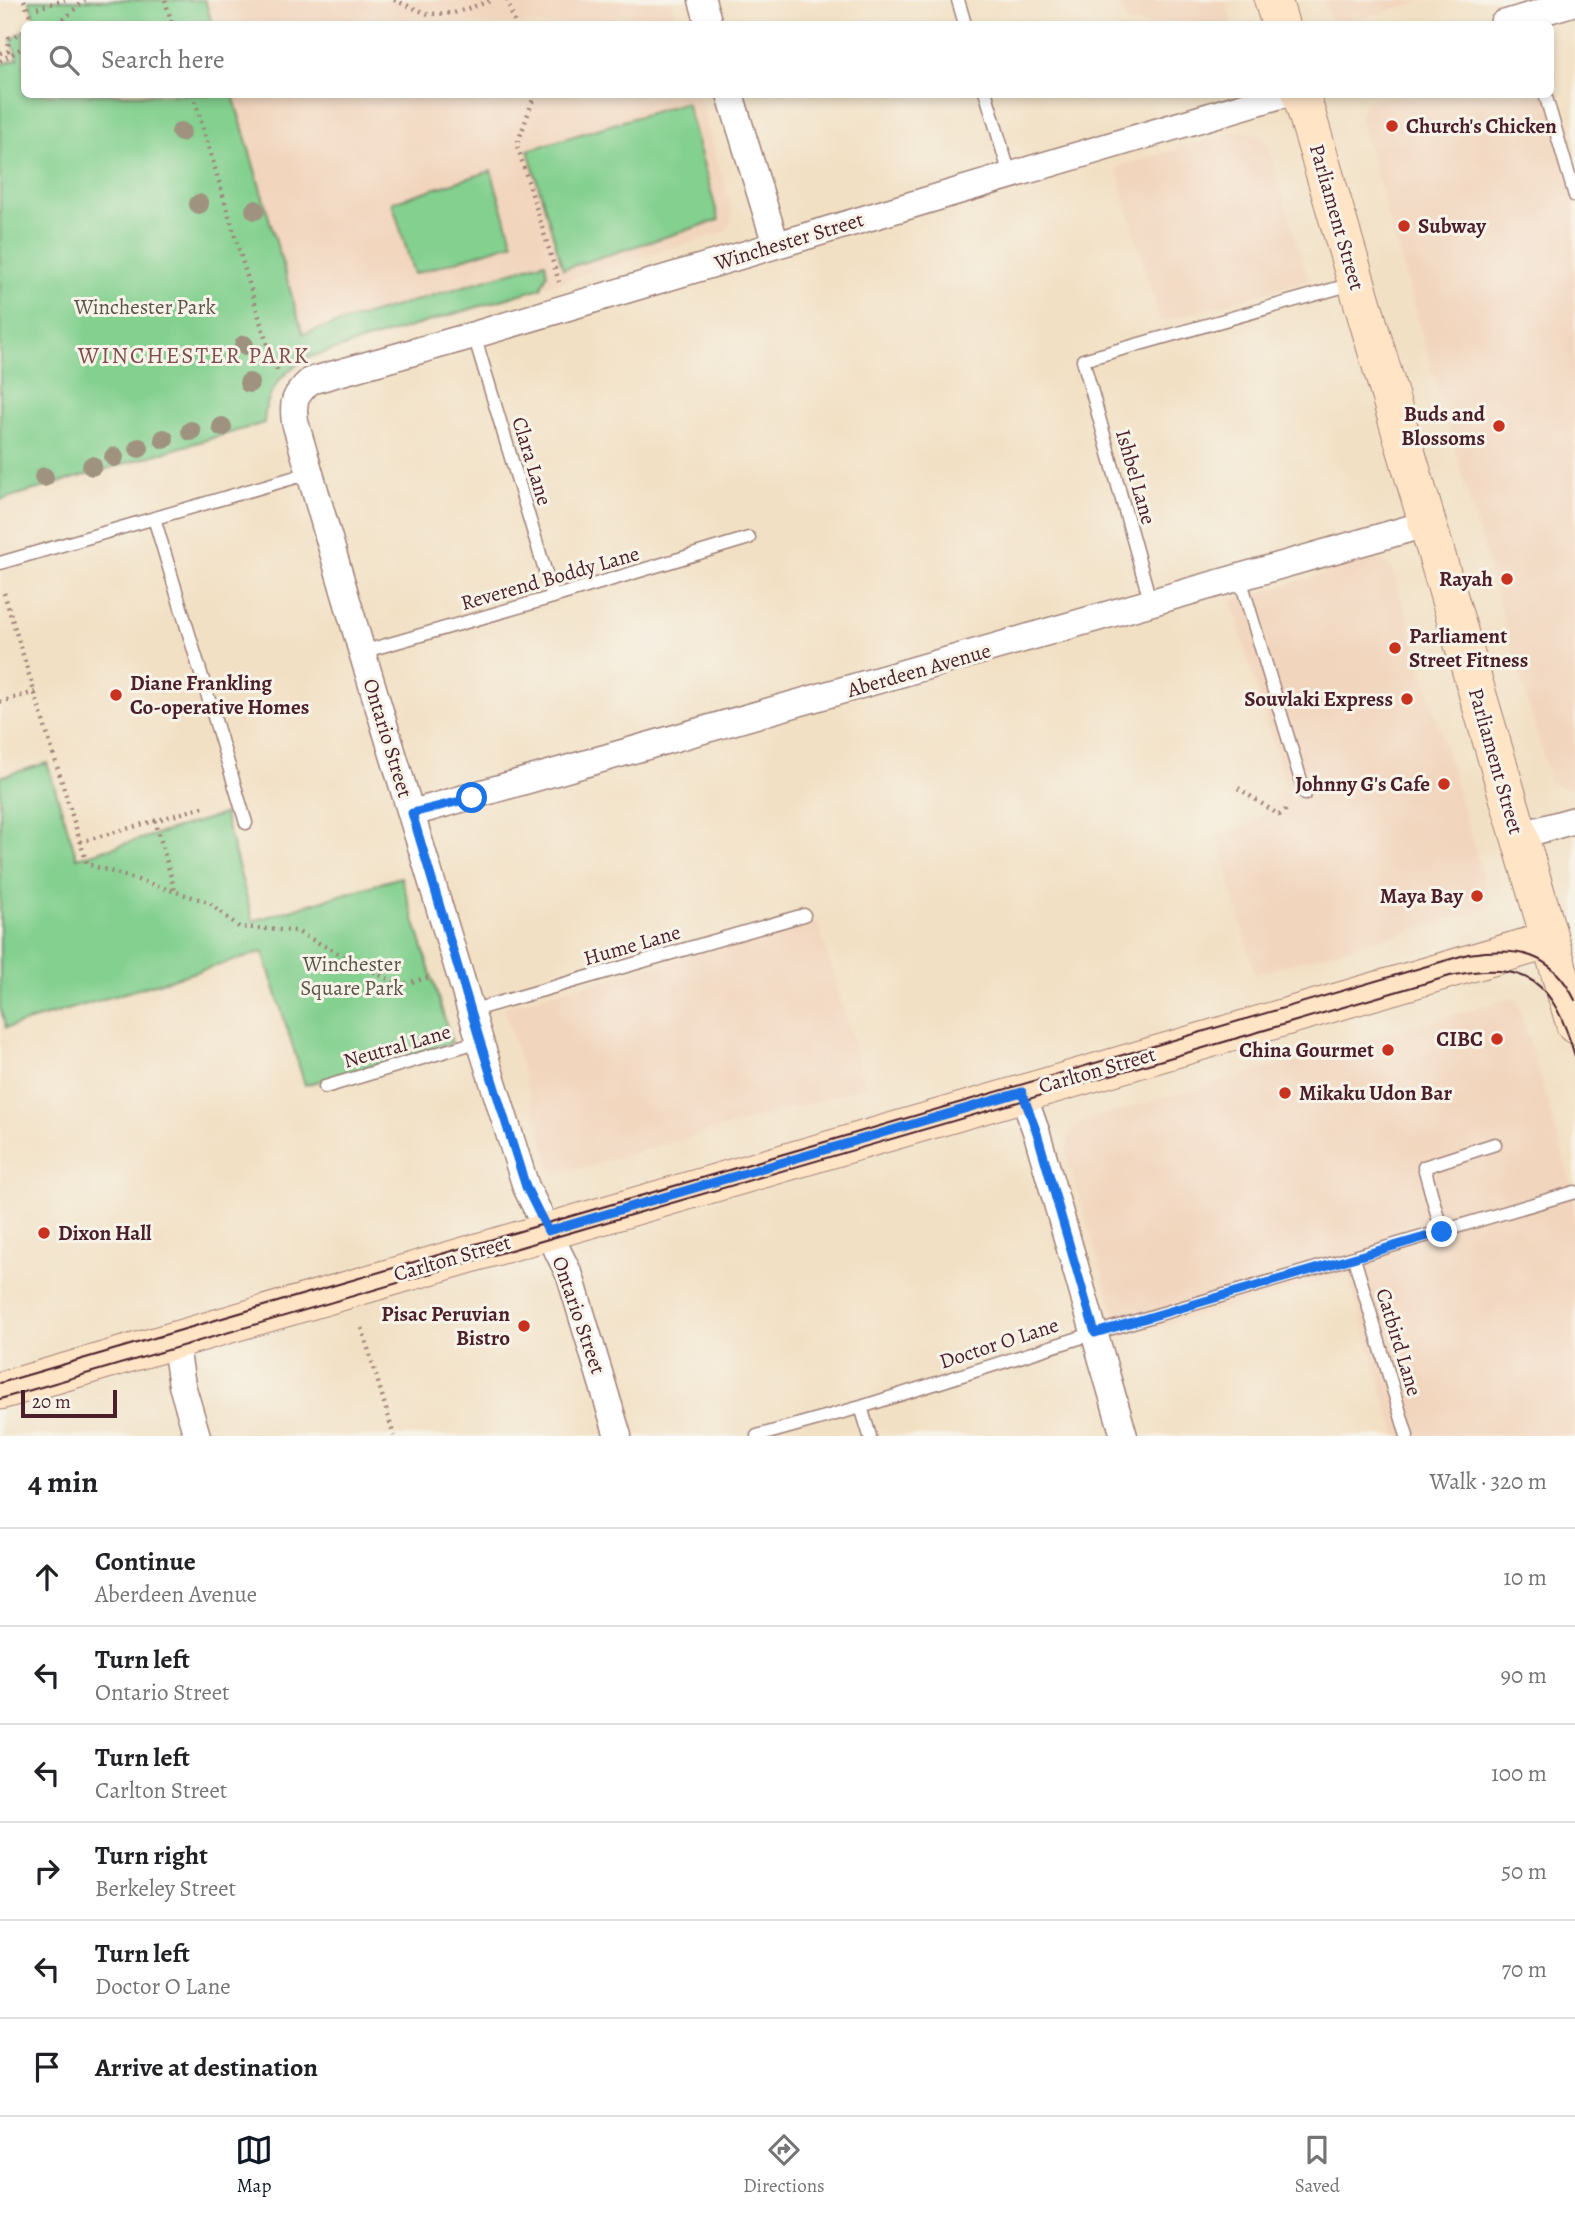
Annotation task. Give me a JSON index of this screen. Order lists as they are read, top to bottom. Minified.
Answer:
{"streets":{"main road":["Parliament Street","Carlton Street"],"street":["Winchester Street","Aberdeen Avenue","Ontario Street"],"lane":["Clara Lane","Ishbel Lane","Reverend Boddy Lane","Hume Lane","Neutral Lane","Catbird Lane","Doctor O Lane"]},"crossings":[["Parliament Street","Ishbel Lane"],["Parliament Street","Aberdeen Avenue"],["Parliament Street","Carlton Street"],["Winchester Street","Clara Lane"],["Winchester Street","Ontario Street"],["Clara Lane","Reverend Boddy Lane"],["Ishbel Lane","Aberdeen Avenue"],["Reverend Boddy Lane","Ontario Street"],["Aberdeen Avenue","Ontario Street"],["Ontario Street","Hume Lane"],["Ontario Street","Neutral Lane"],["Ontario Street","Carlton Street"],["Catbird Lane","Doctor O Lane"]],"districts":["WINCHESTER PARK"],"parks":["Winchester Park","Winchester Square Park"],"places":["Church's Chicken","Subway","Buds and Blossoms","Rayah","Parliament Street Fitness","Diane Frankling Co-operative Homes","Souvlaki Express","Johnny G's Cafe","Maya Bay","CIBC","China Gourmet","Mikaku Udon Bar","Dixon Hall","Pisac Peruvian Bistro"],"scale_bar":"20 m","page":{"search":"Search here","scale":"20 m","heading":["4 min","Walk · 320 m"],"list":[["Continue","Aberdeen Avenue","10 m"],["Turn left","Ontario Street","90 m"],["Turn left","Carlton Street","100 m"],["Turn right","Berkeley Street","50 m"],["Turn left","Doctor O Lane","70 m"],"Arrive at destination"],"nav":["Map","Directions","Saved"]}}
